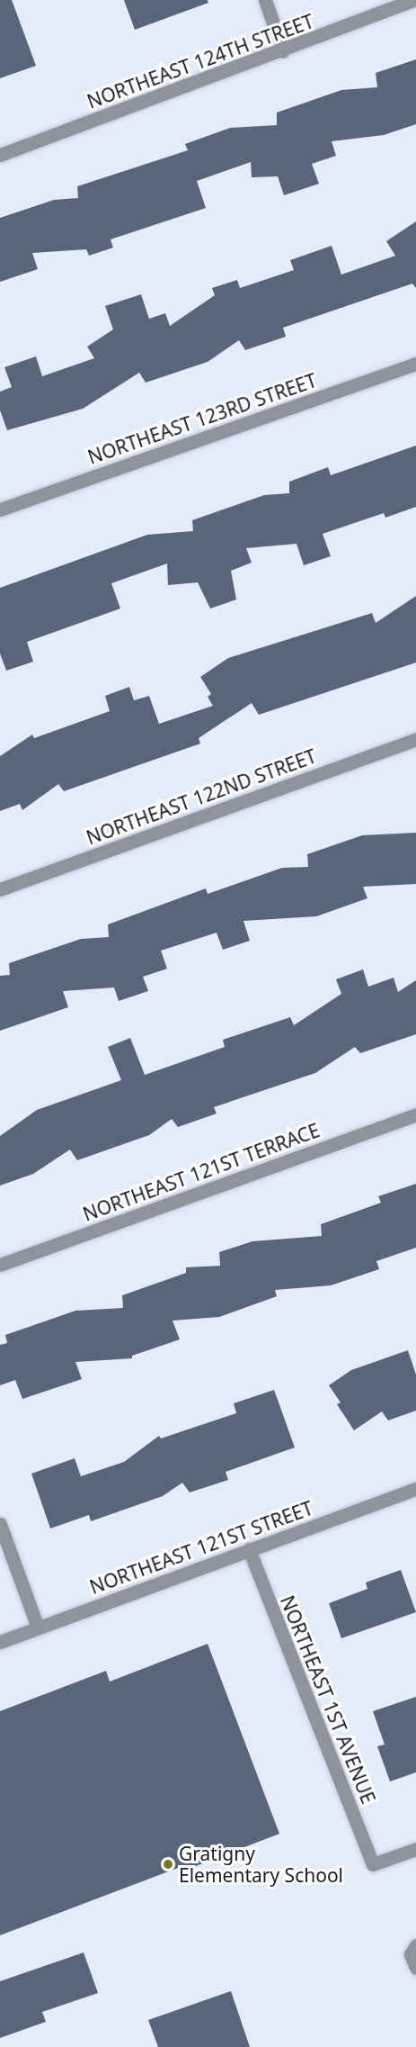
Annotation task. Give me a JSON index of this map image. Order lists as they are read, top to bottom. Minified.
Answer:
{"streets":{"street":["NORTHEAST 124TH STREET","NORTHEAST 123RD STREET","NORTHEAST 122ND STREET","NORTHEAST 121ST TERRACE","NORTHEAST 121ST STREET","NORTHEAST 1ST AVENUE"]},"crossings":[["NORTHEAST 121ST STREET","NORTHEAST 1ST AVENUE"]],"places":["Gratigny Elementary School"]}
